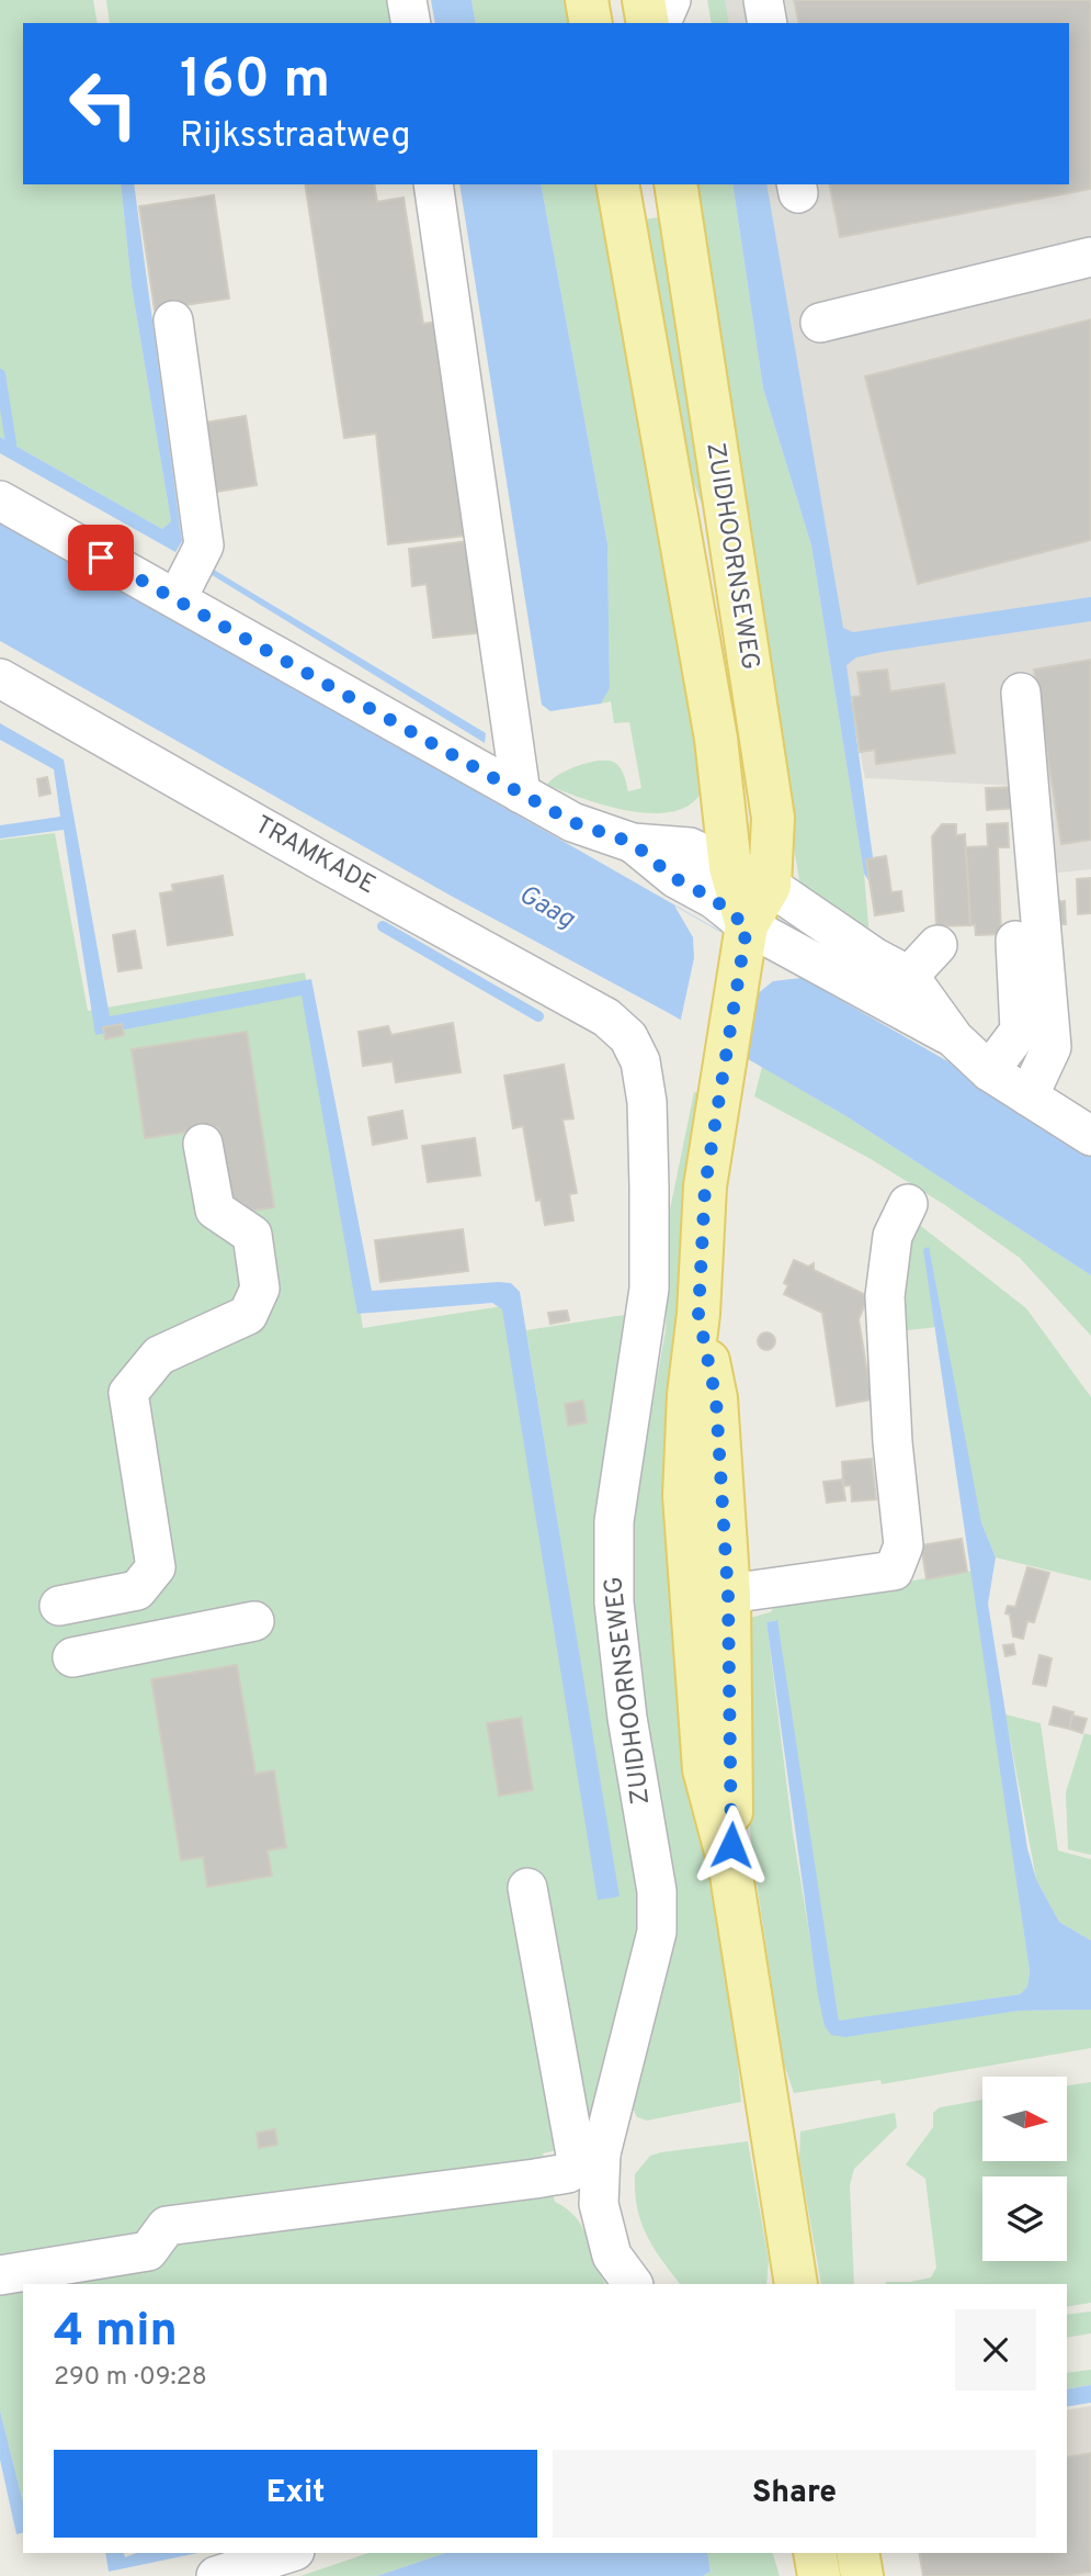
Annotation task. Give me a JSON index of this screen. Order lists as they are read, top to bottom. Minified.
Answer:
{"streets":{"main road":["ZUIDHOORNSEWEG"],"street":["TRAMKADE"]},"crossings":[["ZUIDHOORNSEWEG","TRAMKADE"]],"water":["Gaag"],"north":"right","page":{"turn":["160 m","Rijksstraatweg"],"heading":["4 min","290 m · 09:28"],"buttons":["Exit","Share"]}}
